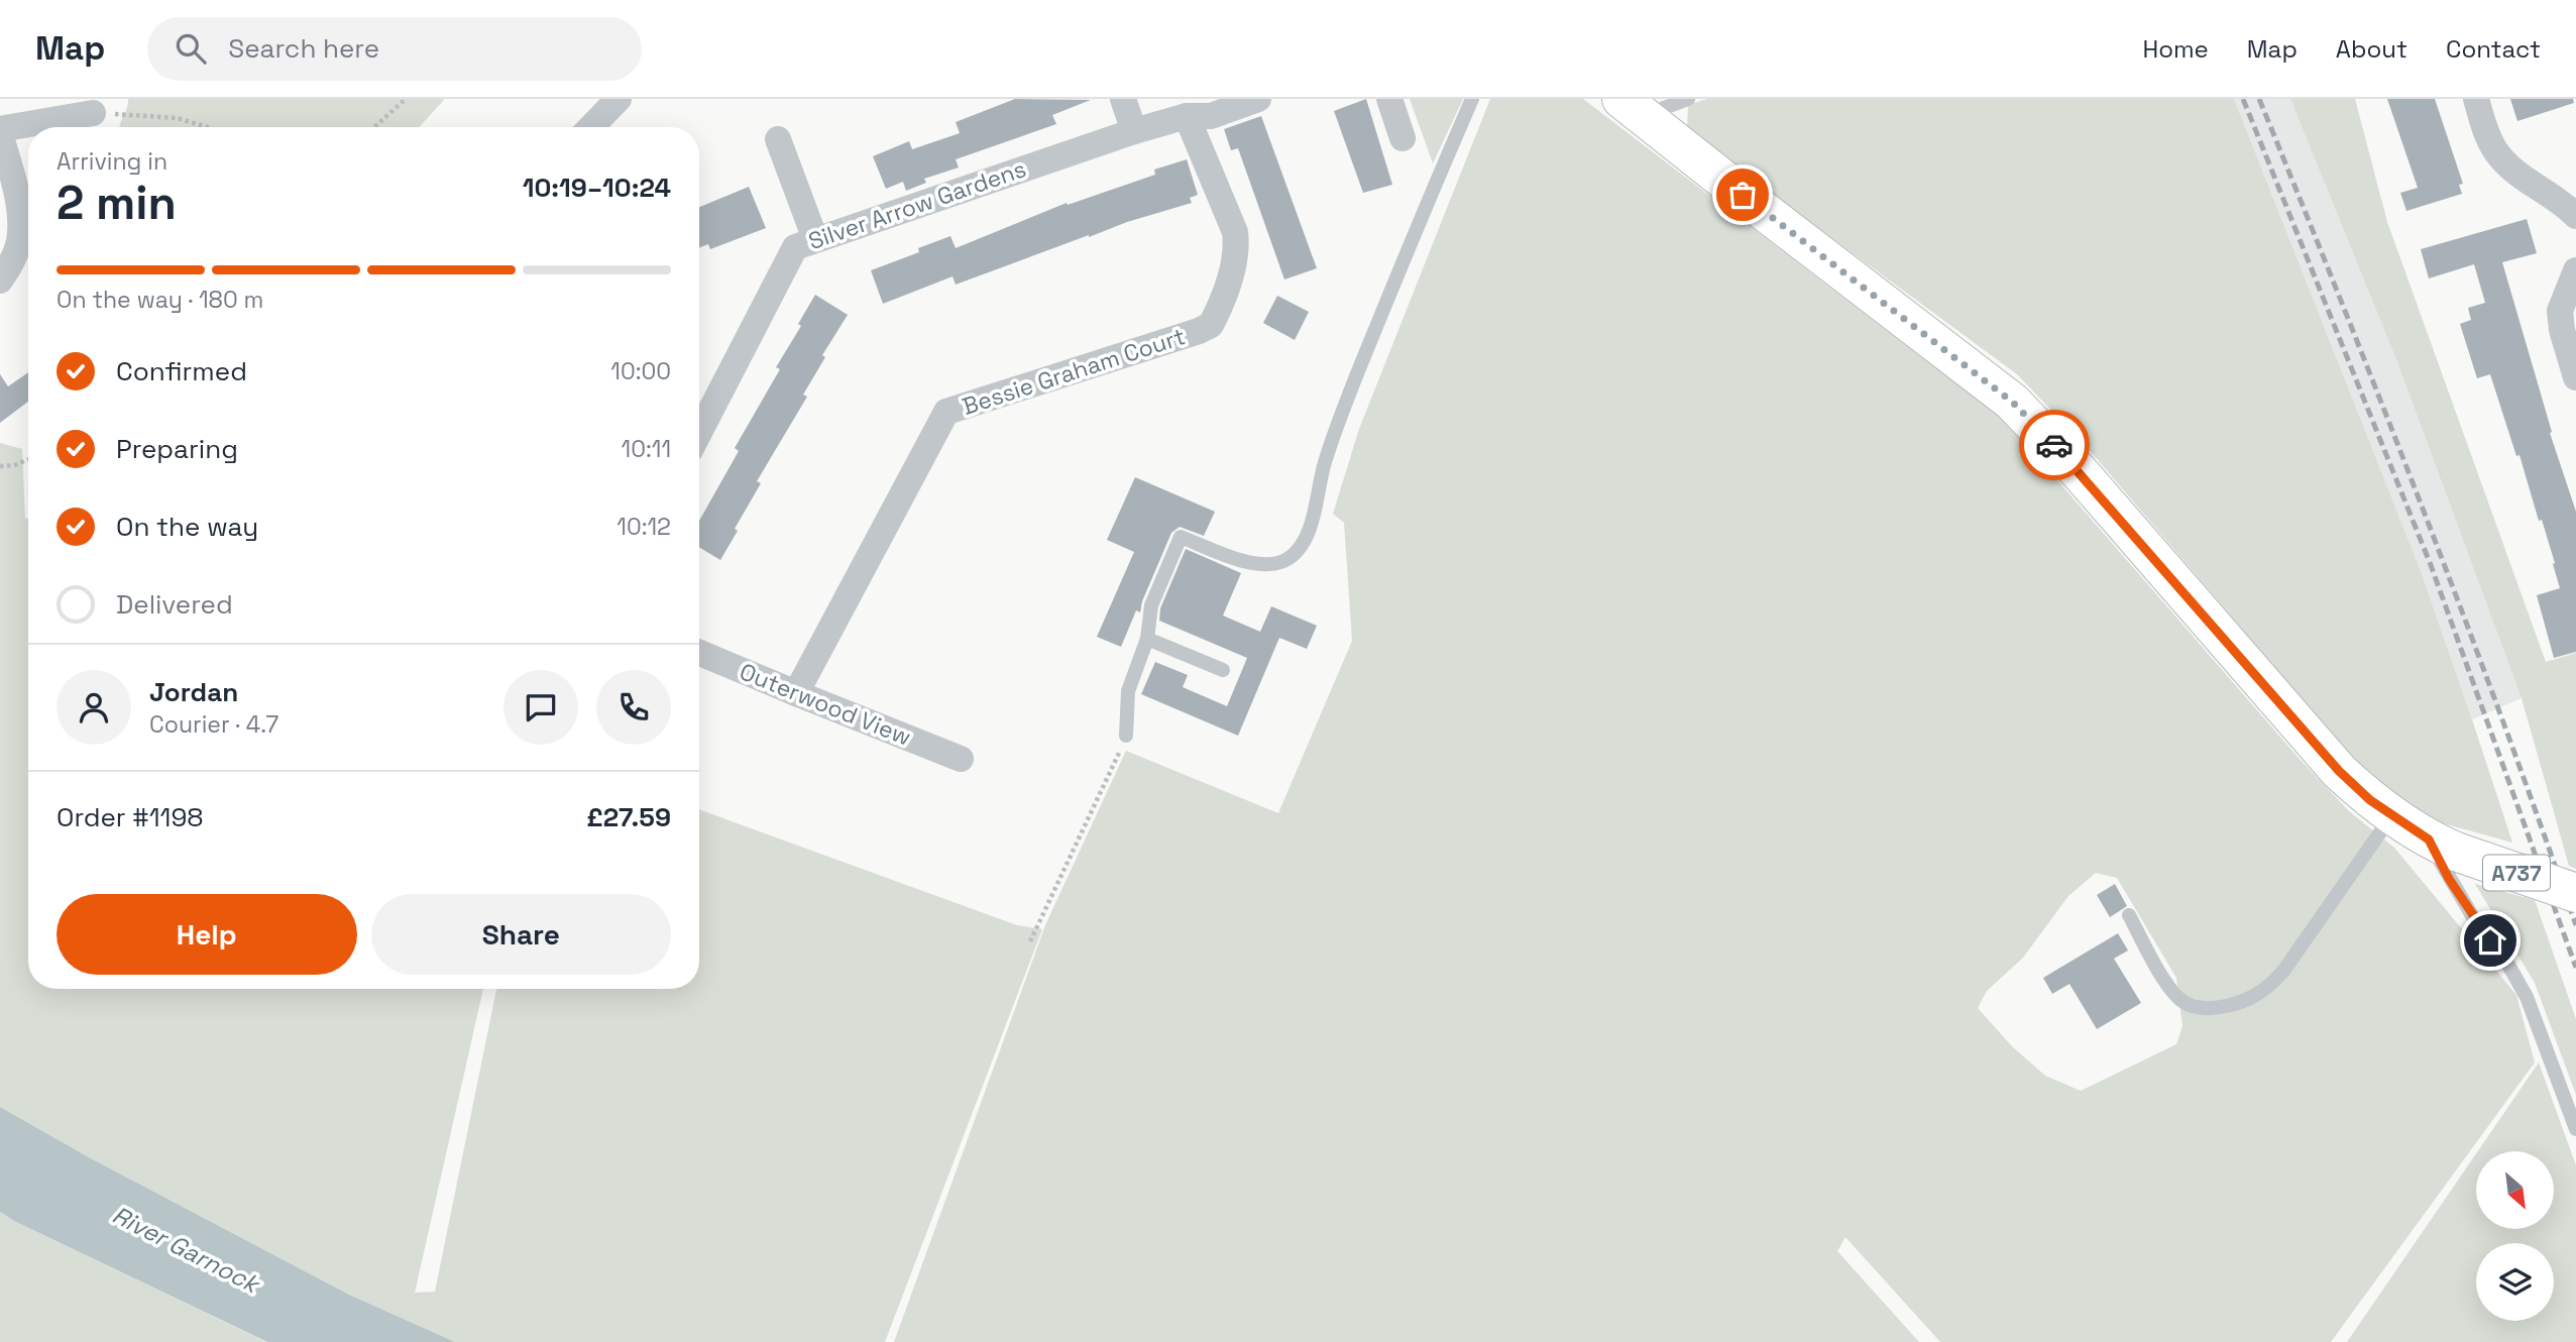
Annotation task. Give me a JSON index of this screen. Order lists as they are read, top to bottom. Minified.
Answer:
{"streets":{"highway":["A737"],"street":["Silver Arrow Gardens","Bessie Graham Court","Outerwood View"]},"crossings":[["Silver Arrow Gardens","Bessie Graham Court"],["Bessie Graham Court","Outerwood View"]],"water":["River Garnock"],"north":"bottom right","page":{"header":"Map","search":"Search here","nav":["Home","Map","About","Contact"],"heading":["2 min","Arriving in","10:19–10:24"],"panel":["Jordan","Courier · 4.7","Order #1198","£27.59"],"bar":"On the way · 180 m","list":[["Confirmed","10:00"],["Preparing","10:11"],["On the way","10:12"],"Delivered"],"buttons":["Help","Share"]}}
